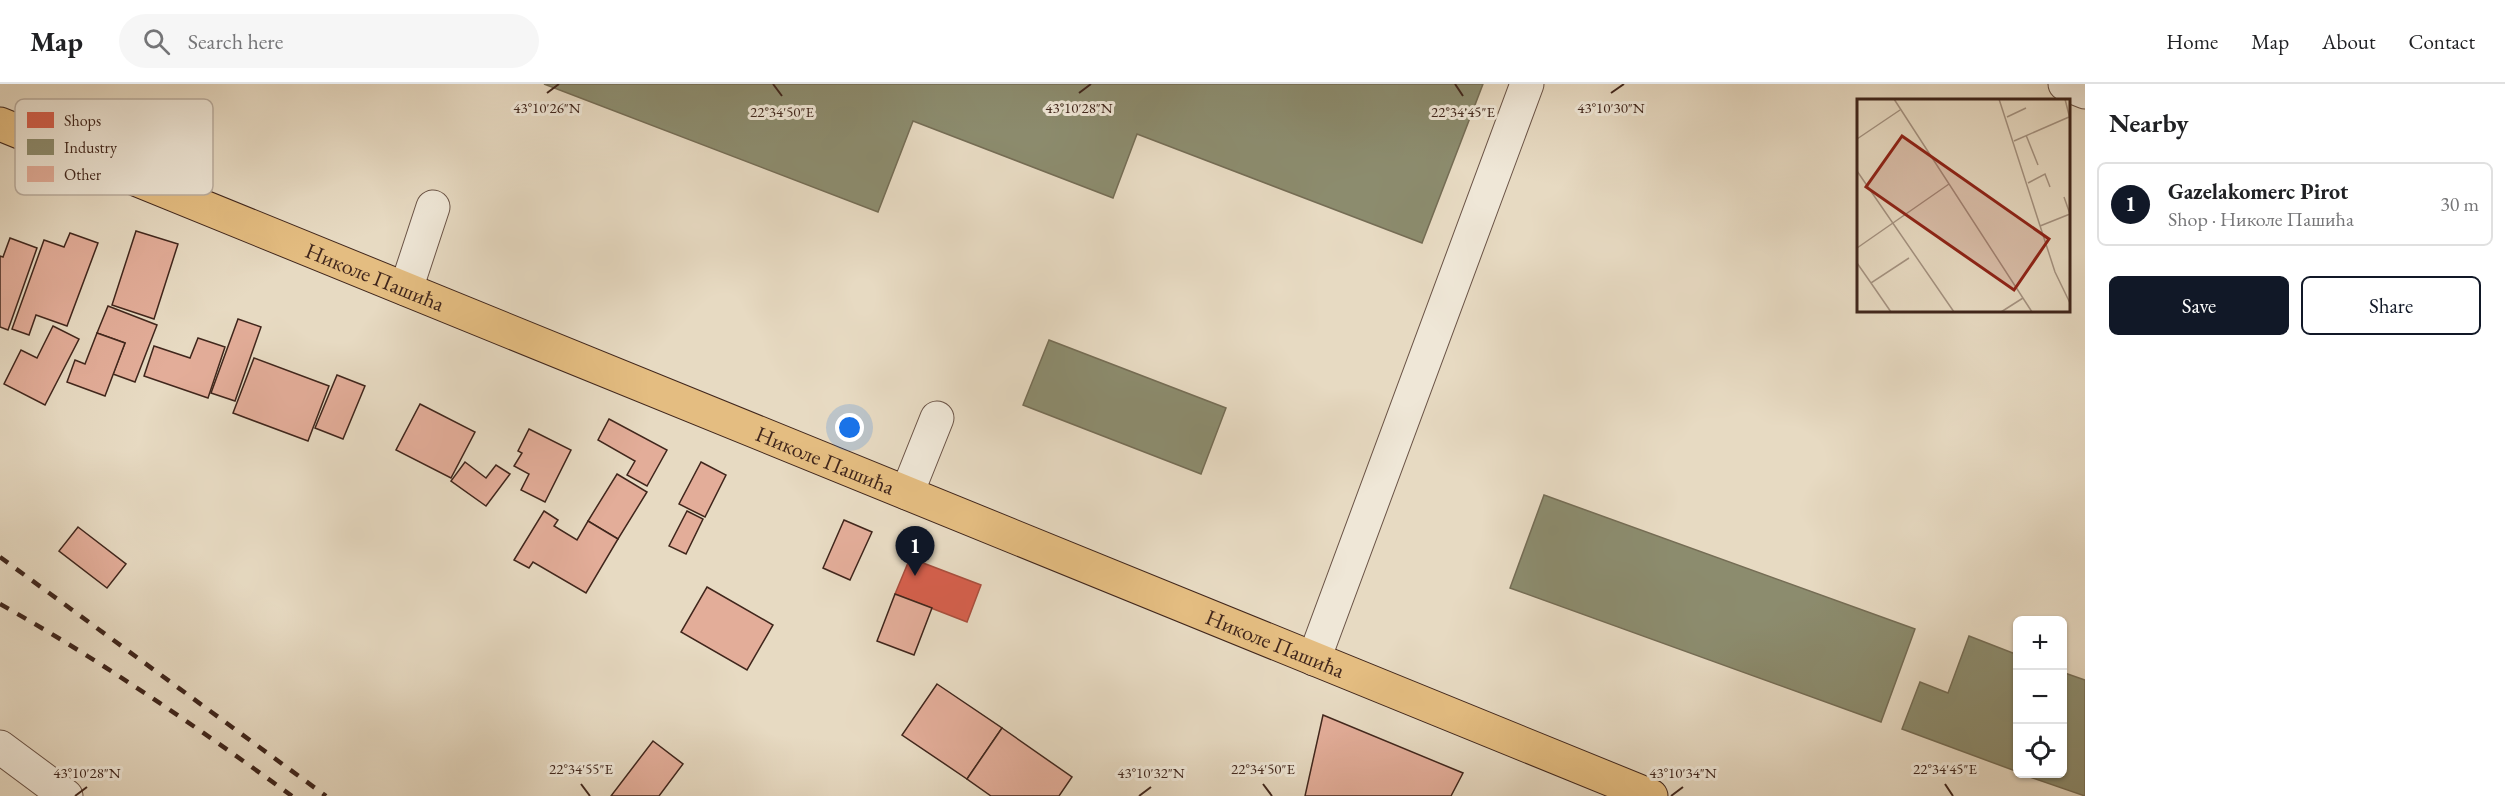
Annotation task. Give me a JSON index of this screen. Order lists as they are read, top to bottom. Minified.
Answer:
{"streets":{"main road":["Николе Пашића"]},"legend":["Shops","Industry","Other"],"page":{"header":"Map","search":"Search here","nav":["Home","Map","About","Contact"],"heading":"Nearby","list":[{"mark":"1","name":"Gazelakomerc Pirot","note":"Shop · Николе Пашића","value":"30 m"}],"buttons":["Save","Share"],"pins":"1","map_buttons":["+","−"]},"coordinates":["43°10'28\"N","43°10'30\"N","43°10'26\"N","22°34'50\"E","22°34'45\"E","22°34'55\"E","43°10'32\"N","43°10'34\"N"]}
